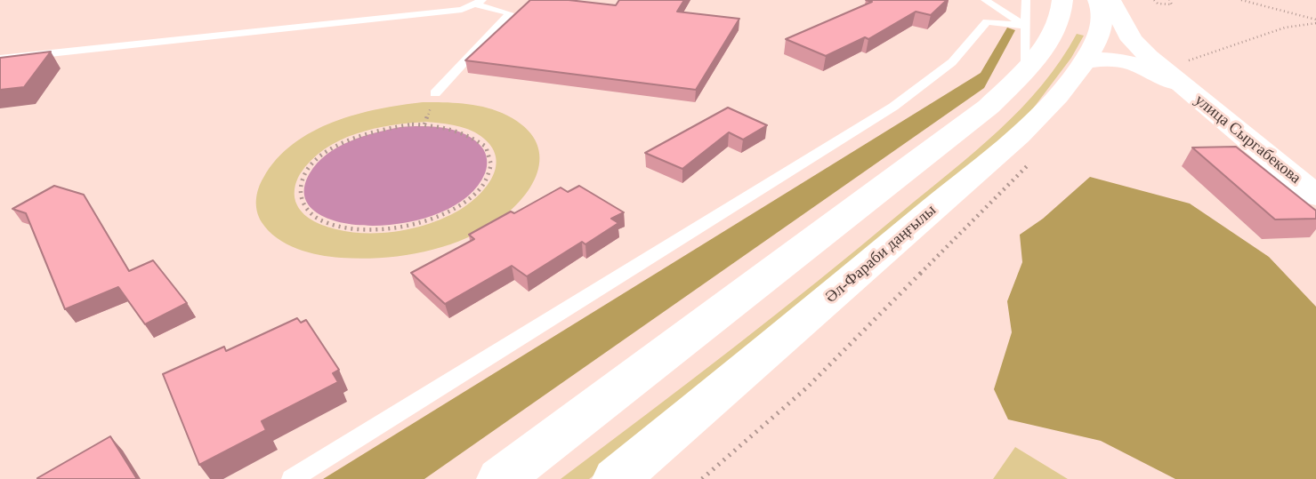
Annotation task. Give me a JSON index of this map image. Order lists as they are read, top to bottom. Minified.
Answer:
{"streets":{"main road":["улица Сыргабекова","Әл-Фараби даңғылы"]}}
